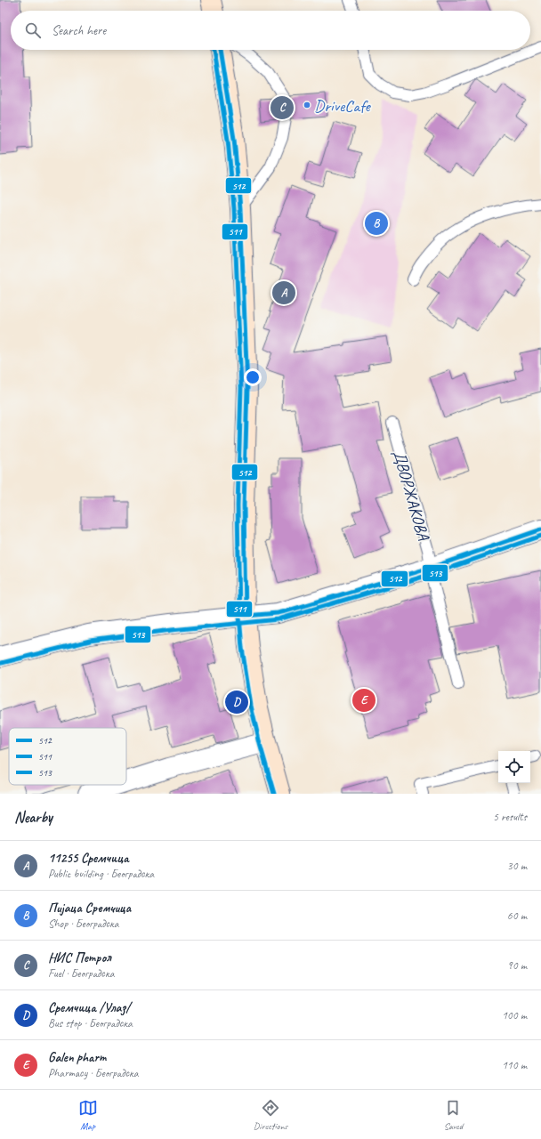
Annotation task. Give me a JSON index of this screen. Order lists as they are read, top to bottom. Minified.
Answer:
{"streets":{"lane":["ДВОРЖАКОВА"]},"places":["DriveCafe"],"lines":["transit line 512","transit line 511","transit line 513"],"legend":["512","511","513"],"page":{"search":"Search here","pins":["C","B","A","E","D"],"heading":["Nearby","5 results"],"list":[{"mark":"A","name":"11255 Сремчица","note":"Public building · Београдска","value":"30 m"},{"mark":"B","name":"Пијаца Сремчица","note":"Shop · Београдска","value":"60 m"},{"mark":"C","name":"НИС Петрол","note":"Fuel · Београдска","value":"90 m"},{"mark":"D","name":"Сремчица /Улаз/","note":"Bus stop · Београдска","value":"100 m"},{"mark":"E","name":"Galen pharm","note":"Pharmacy · Београдска","value":"110 m"}],"nav":["Map","Directions","Saved"]}}
